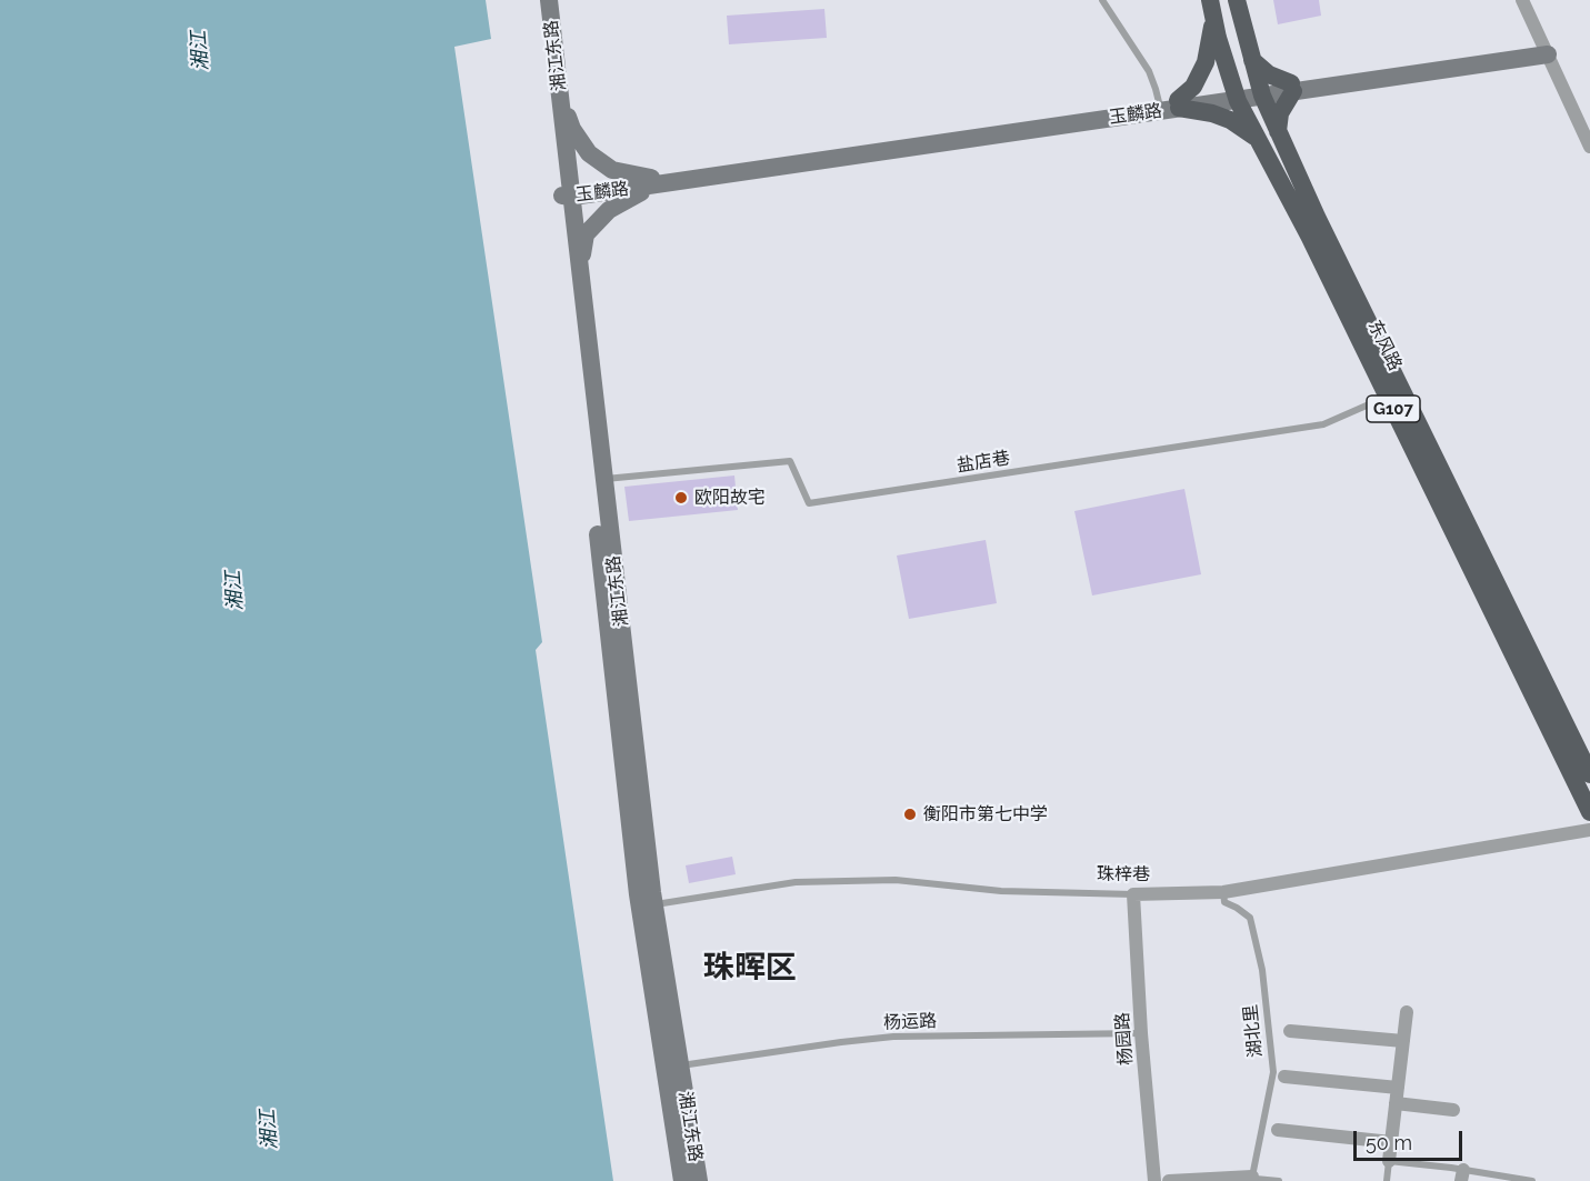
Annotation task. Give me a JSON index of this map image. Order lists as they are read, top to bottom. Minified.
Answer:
{"streets":{"highway":["东风路","G107"],"main road":["湘江东路","玉麟路"],"street":["珠梓巷","杨园路"],"lane":["盐店巷","杨运路","湖北里"]},"crossings":[["湘江东路","玉麟路"],["湘江东路","盐店巷"],["湘江东路","珠梓巷"],["湘江东路","杨运路"],["玉麟路","东风路"],["东风路","盐店巷"],["珠梓巷","湖北里"],["珠梓巷","杨园路"],["杨运路","杨园路"]],"districts":["珠晖区"],"water":["湘江"],"places":["欧阳故宅","衡阳市第七中学"],"scale_bar":"50 m"}
